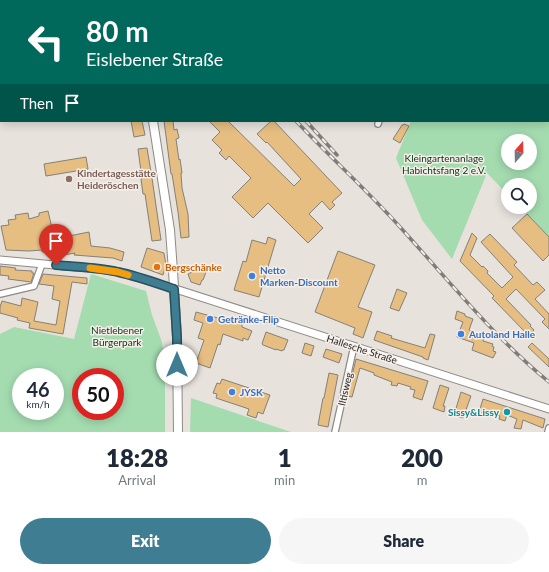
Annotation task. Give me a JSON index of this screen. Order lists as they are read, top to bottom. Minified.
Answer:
{"streets":{"street":["Hallesche Straße","Iltisweg"]},"crossings":[["Hallesche Straße","Iltisweg"]],"parks":["Kleingartenanlage Habichtsfang 2 e.V.","Nietlebener Bürgerpark"],"places":["Kindertagesstätte Heideröschen","Bergschänke","Netto Marken-Discount","Getränke-Flip","Autoland Halle","JYSK","Sissy&Lissy"],"north":"top","page":{"turn":["80 m","Eislebener Straße"],"then":"Then","speed":"46 km/h","limit":"50","eta":["18:28","Arrival","1","min","200","m"],"buttons":["Exit","Share"]}}
